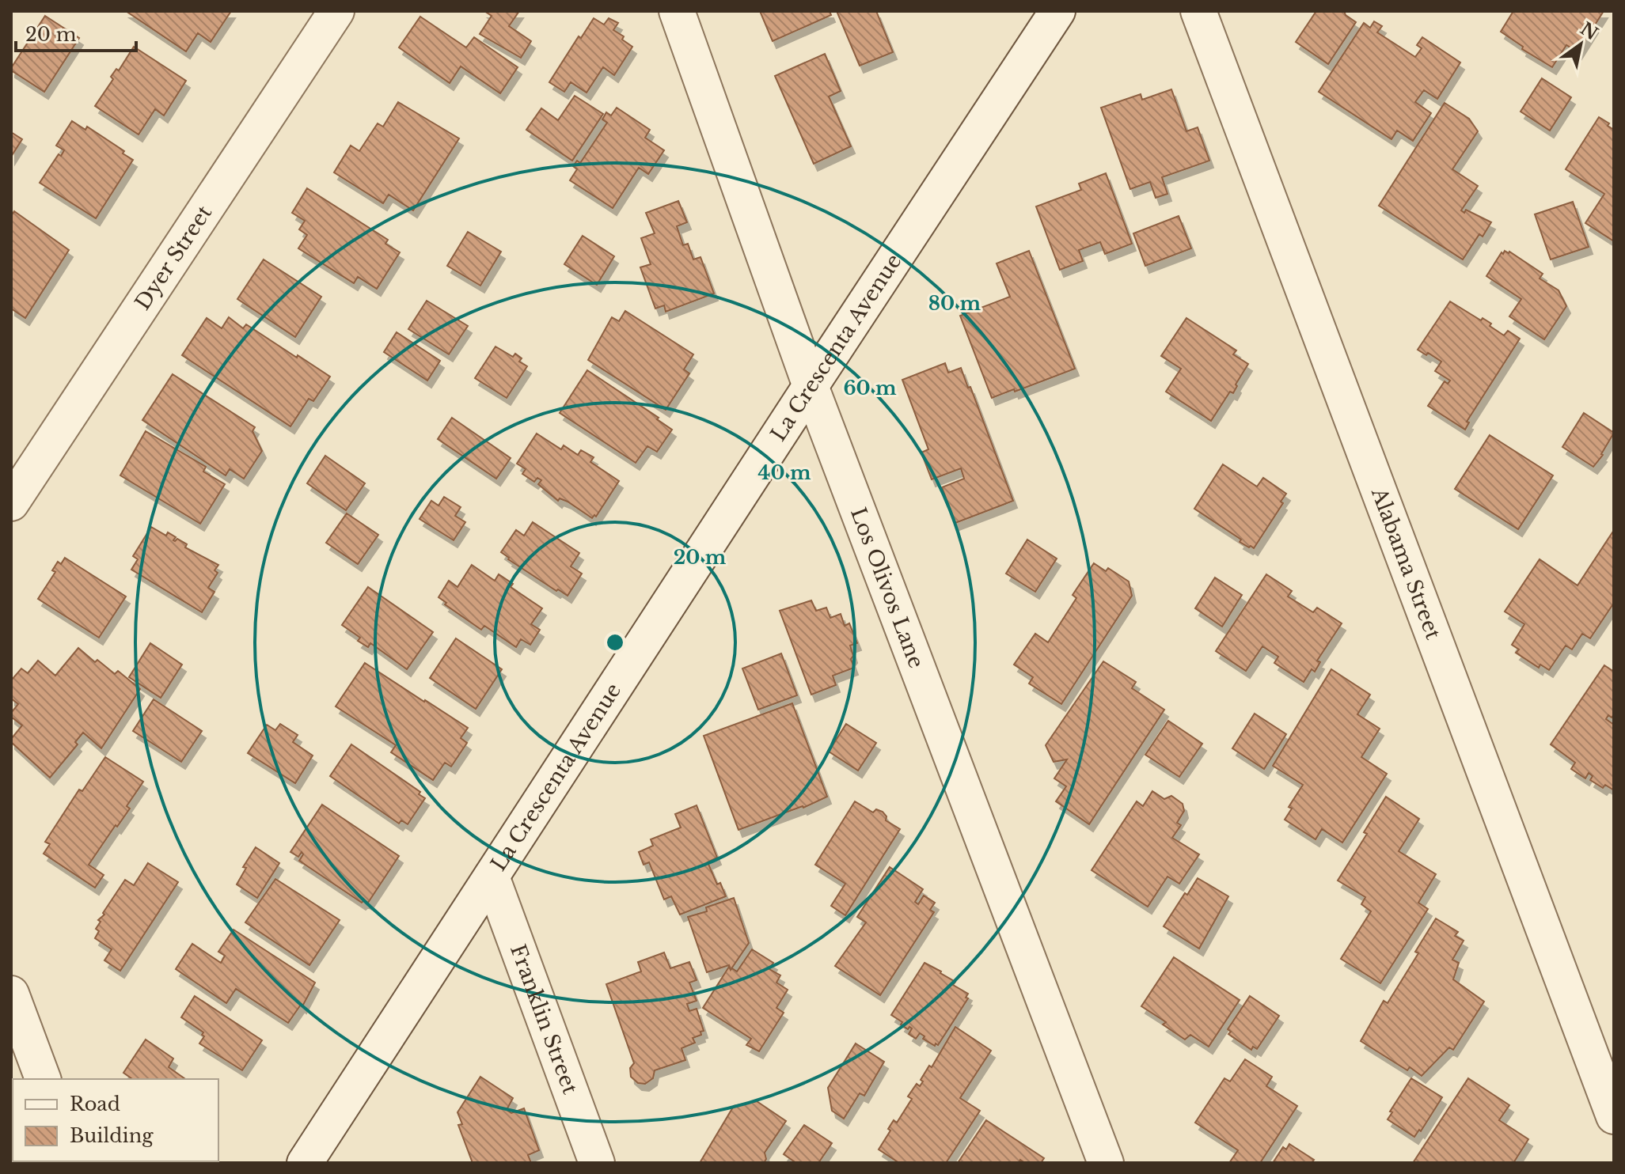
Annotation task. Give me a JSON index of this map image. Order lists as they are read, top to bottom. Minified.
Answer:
{"streets":{"street":["Dyer Street","La Crescenta Avenue","Alabama Street","Los Olivos Lane","Franklin Street"]},"crossings":[["La Crescenta Avenue","Los Olivos Lane"],["La Crescenta Avenue","Franklin Street"]],"legend":["Road","Building"],"scale_bar":"20 m","north":"top right","rings":["80 m","60 m","40 m","20 m"]}
